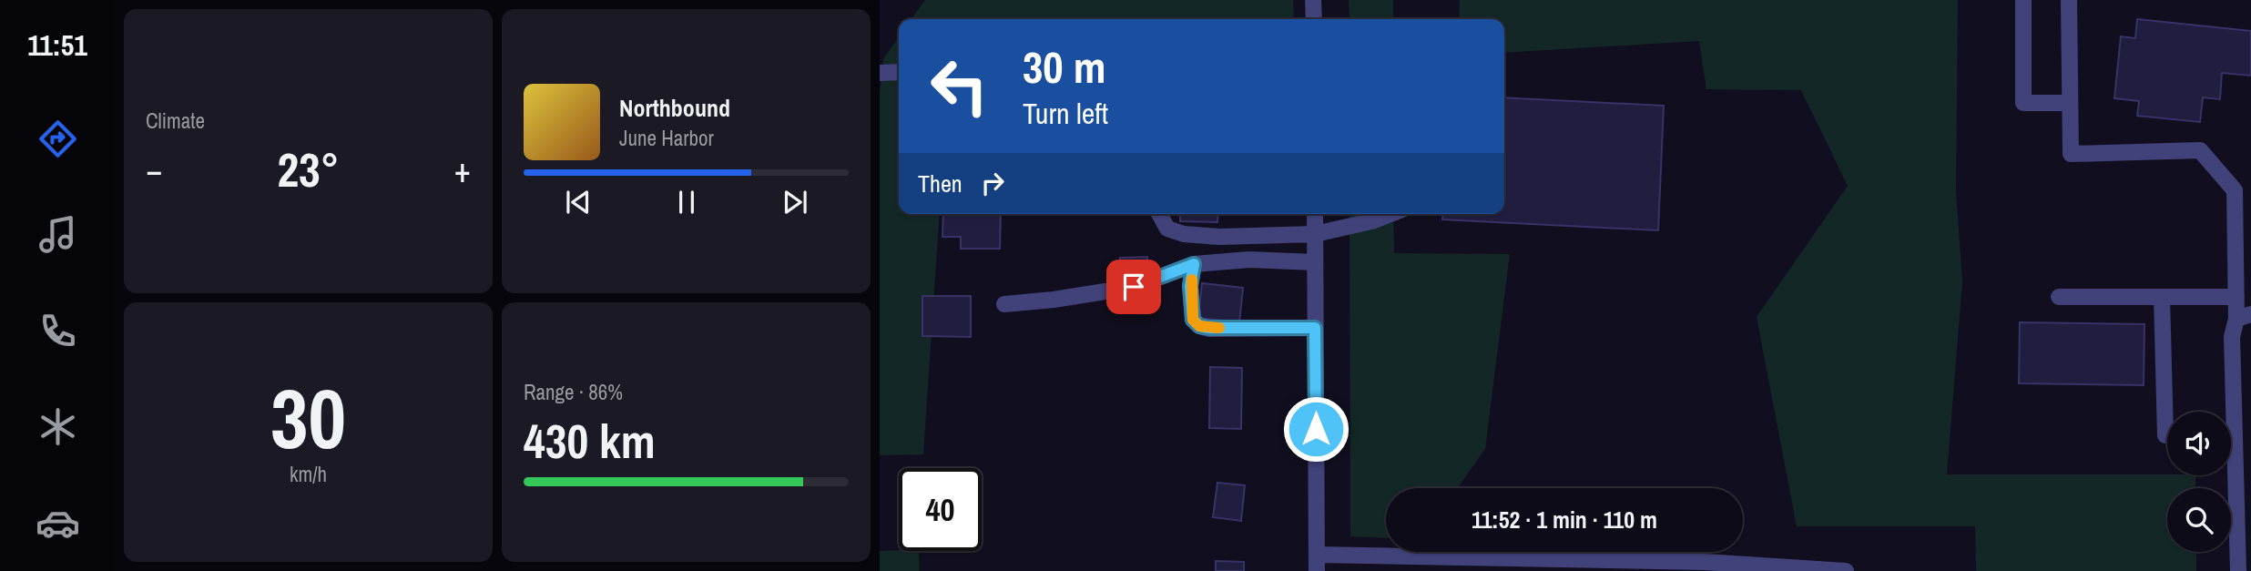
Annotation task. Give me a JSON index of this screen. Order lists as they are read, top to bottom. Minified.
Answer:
{"page":{"tabs":"11:51","tile":["Climate",["30","km/h"],["Range · 86%","430 km"]],"turn":["30 m","Turn left"],"song":["Northbound","June Harbor"],"heat":["−","23°","+"],"then":"Then","limit":"40","trip":"11:52 · 1 min · 110 m"}}
